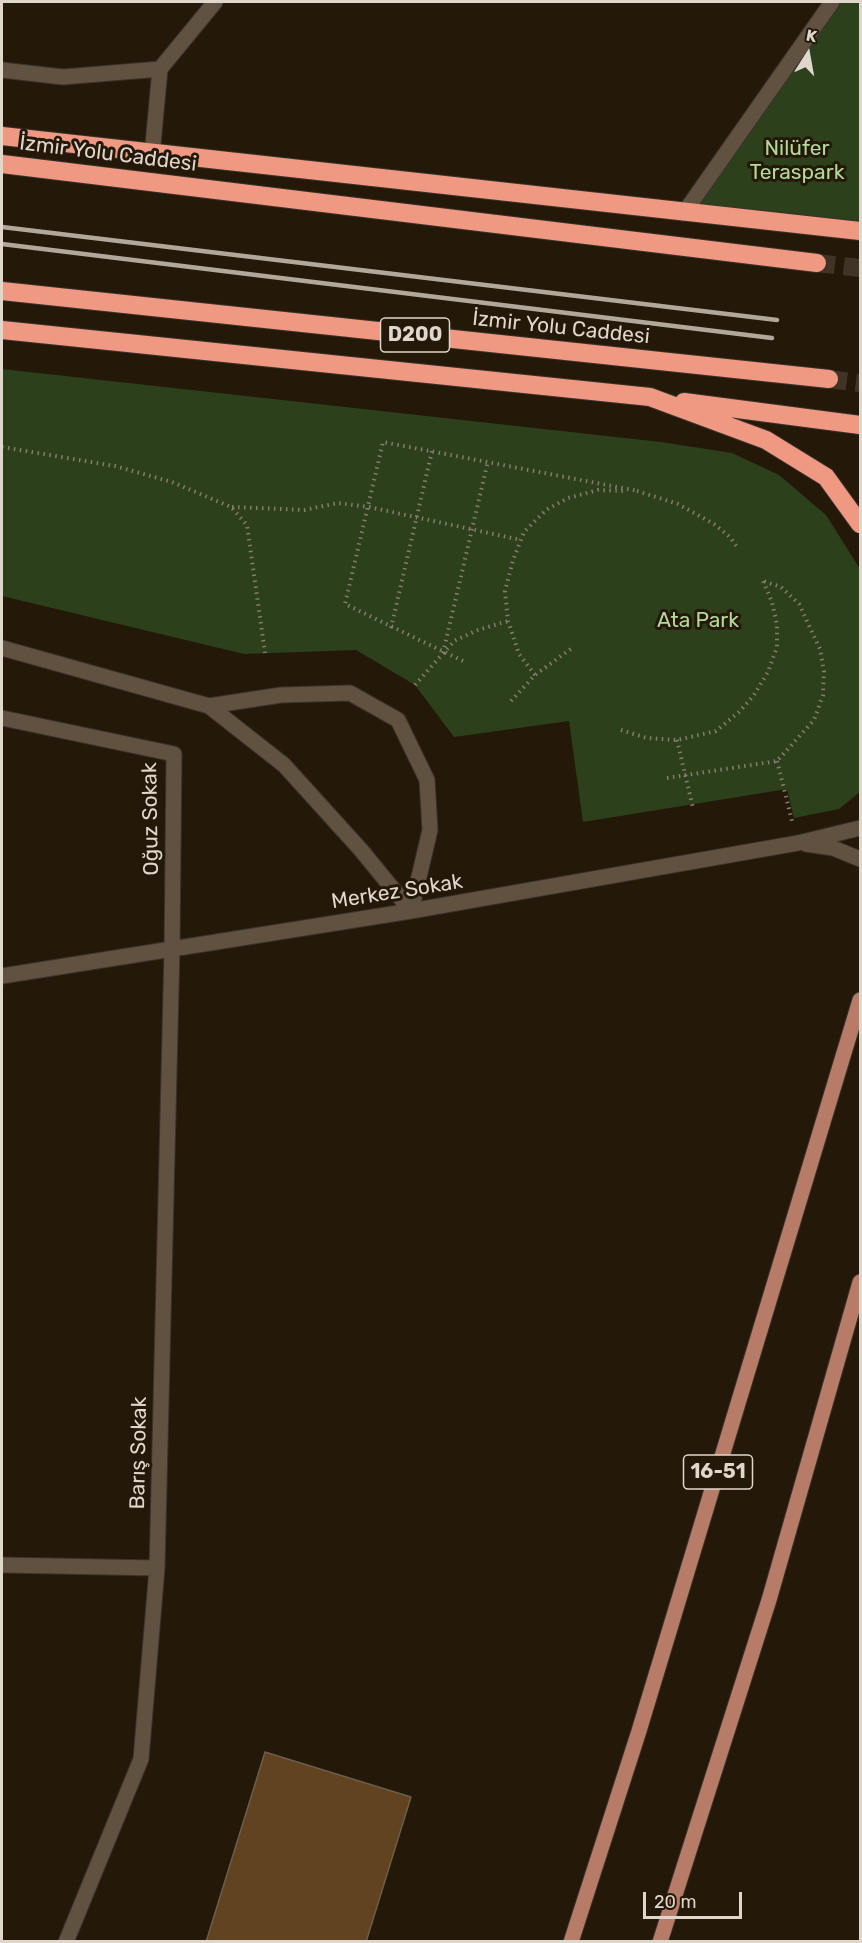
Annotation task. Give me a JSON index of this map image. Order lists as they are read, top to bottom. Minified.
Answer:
{"streets":{"highway":["İzmir Yolu Caddesi","D200"],"main road":["16-51"],"street":["Oğuz Sokak","Merkez Sokak","Barış Sokak"]},"crossings":[["Oğuz Sokak","Merkez Sokak"],["Oğuz Sokak","Barış Sokak"],["Merkez Sokak","Barış Sokak"]],"parks":["Nilüfer Teraspark","Ata Park"],"scale_bar":"20 m","north":"top"}
